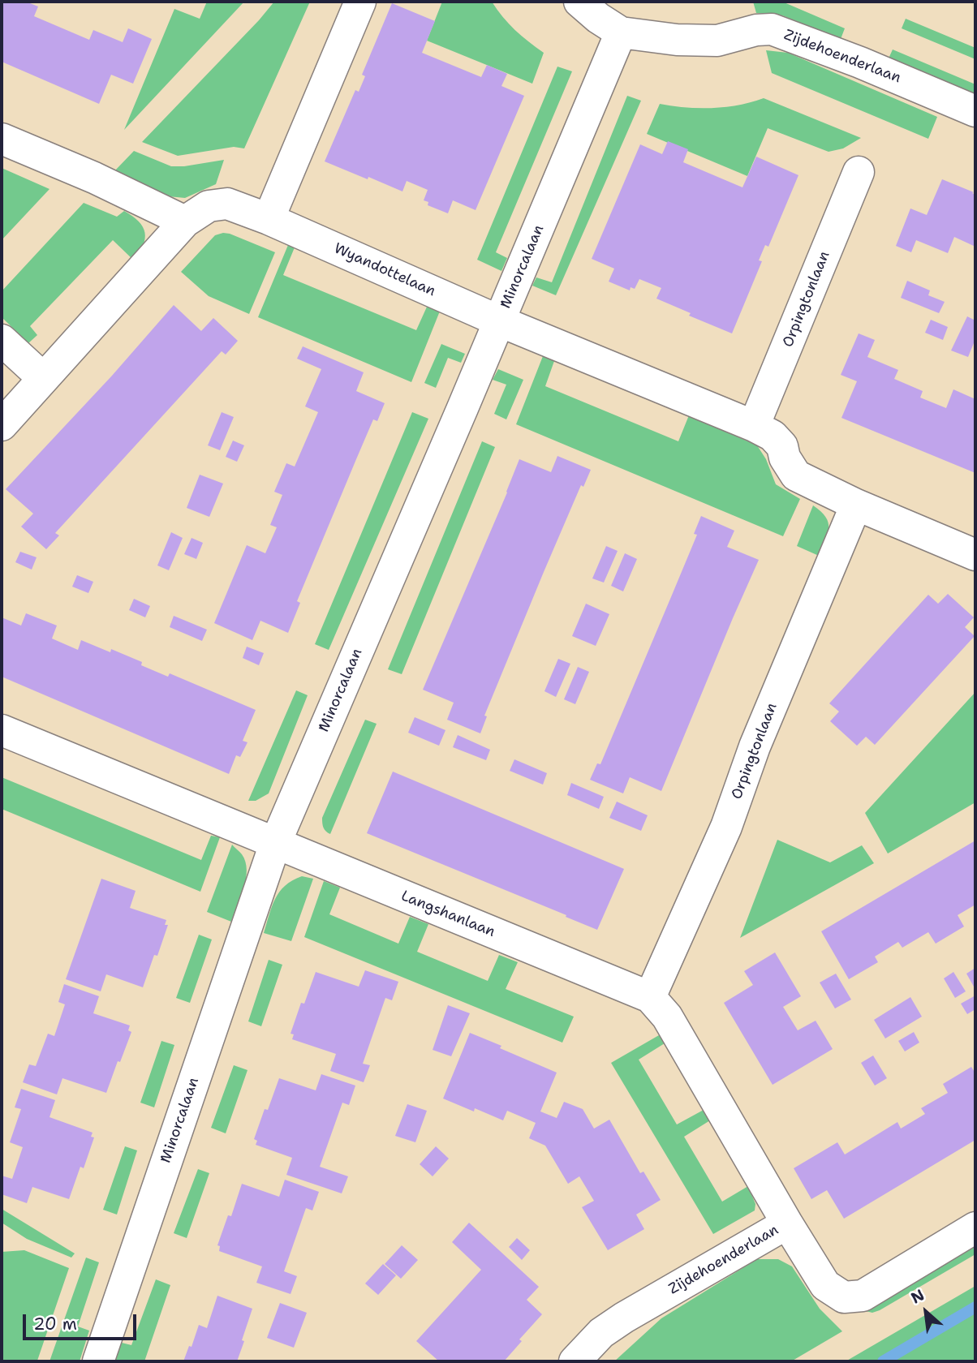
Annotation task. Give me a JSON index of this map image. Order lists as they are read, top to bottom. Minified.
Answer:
{"streets":{"street":["Zijdehoenderlaan","Minorcalaan","Wyandottelaan","Orpingtonlaan","Langshanlaan"]},"crossings":[["Zijdehoenderlaan","Minorcalaan"],["Zijdehoenderlaan","Langshanlaan"],["Minorcalaan","Wyandottelaan"],["Minorcalaan","Langshanlaan"],["Orpingtonlaan","Langshanlaan"]],"scale_bar":"20 m","north":"top left"}
